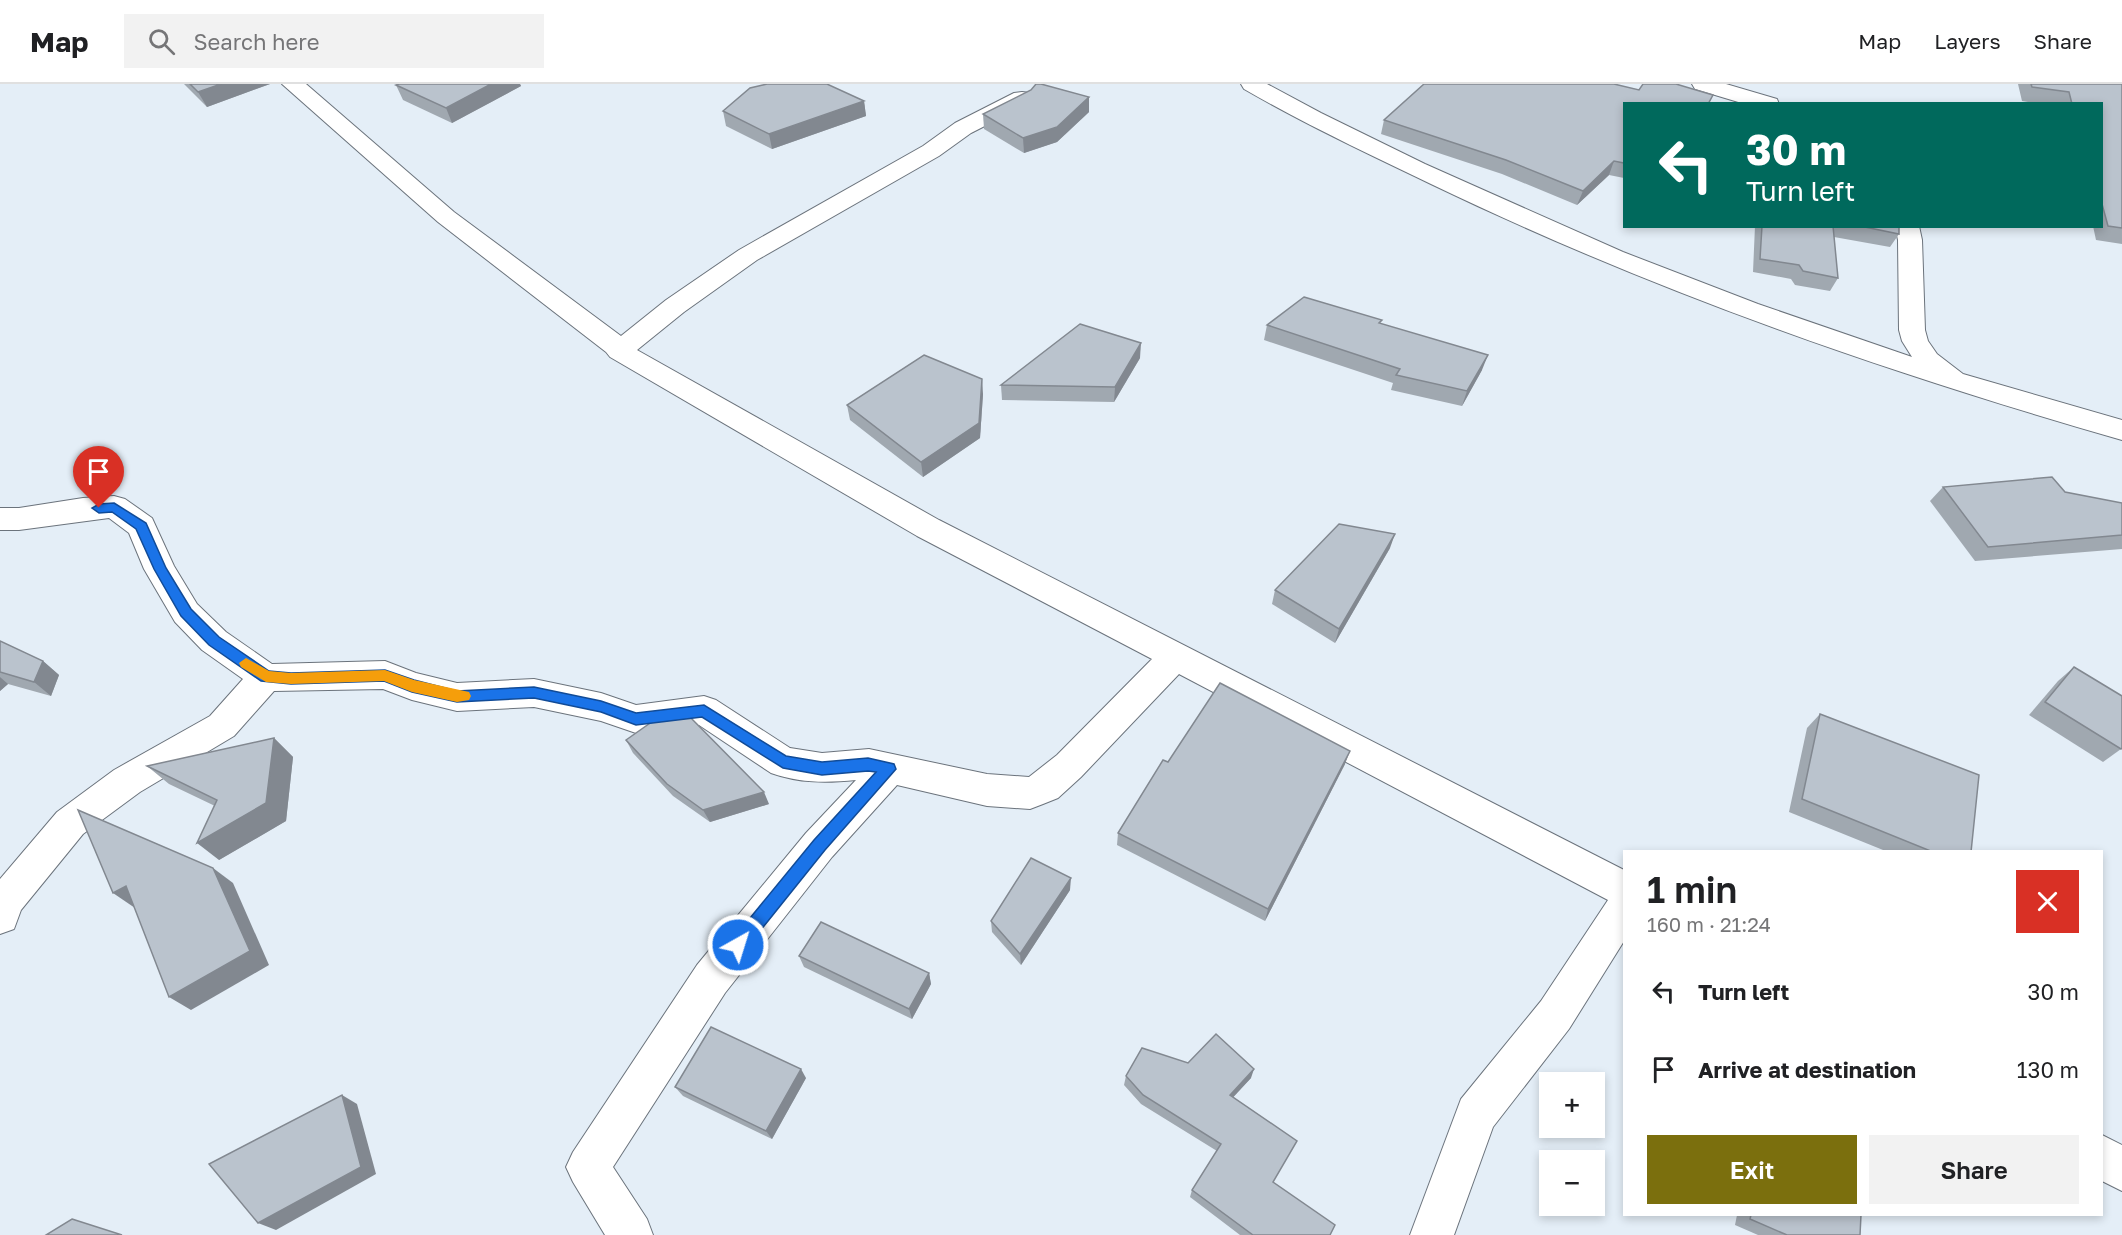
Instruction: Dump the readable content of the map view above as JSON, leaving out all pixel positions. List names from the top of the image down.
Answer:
{
  "page": {
    "header": "Map",
    "search": "Search here",
    "nav": ["Map", "Layers", "Share"],
    "turn": ["30 m", "Turn left"],
    "heading": ["1 min", "160 m · 21:24"],
    "list": [
      {
        "name": "Turn left",
        "value": "30 m"
      },
      {
        "name": "Arrive at destination",
        "value": "130 m"
      }
    ],
    "map_buttons": ["+", "−"],
    "buttons": ["Exit", "Share"]
  }
}
